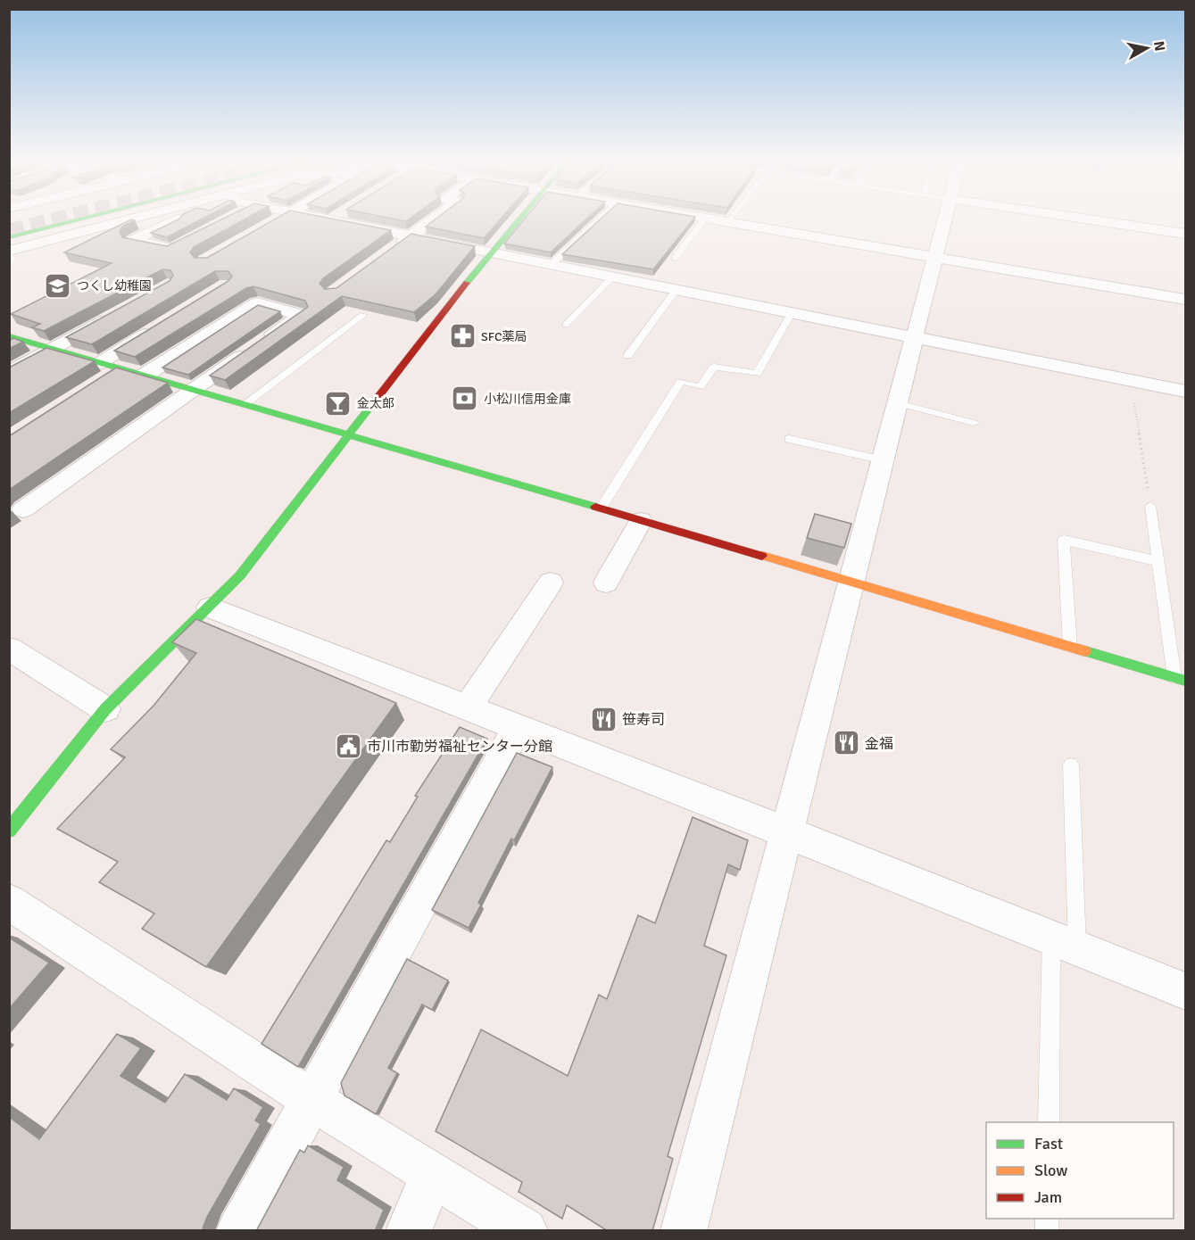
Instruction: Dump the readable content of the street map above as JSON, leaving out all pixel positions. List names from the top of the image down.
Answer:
{
  "places": {
    "school or university": ["つくし幼稚園"],
    "pharmacy": ["SFC薬局"],
    "bank": ["小松川信用金庫"],
    "bar": ["金太郎"],
    "restaurant": ["笹寿司", "金福"],
    "public building": ["市川市勤労福祉センター分館"]
  },
  "legend": ["Fast", "Slow", "Jam"],
  "north": "right"
}
